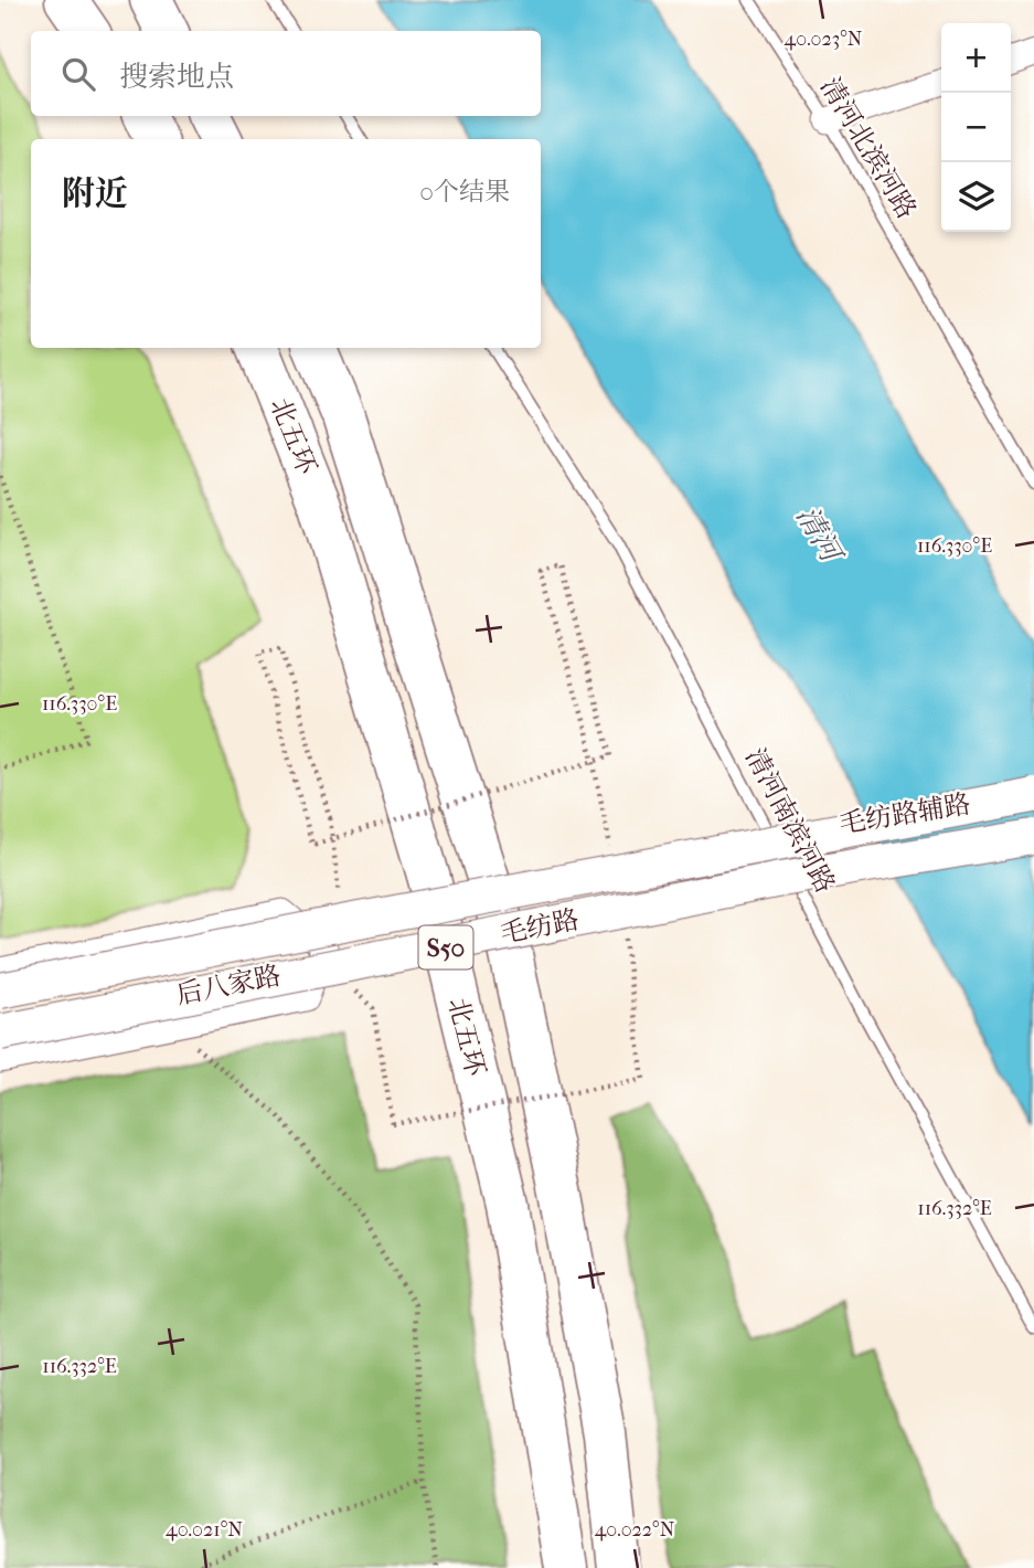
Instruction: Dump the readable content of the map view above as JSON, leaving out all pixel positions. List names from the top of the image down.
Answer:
{
  "streets": {
    "highway": ["北五环", "S50"],
    "main road": ["毛纺路"],
    "street": ["毛纺路辅路", "后八家路"],
    "lane": ["清河北滨河路", "清河南滨河路"]
  },
  "crossings": [
    ["毛纺路辅路", "清河南滨河路"]
  ],
  "water": ["清河"],
  "page": {
    "map_buttons": ["+", "−"],
    "search": "搜索地点",
    "heading": ["附近", "0个结果"]
  },
  "coordinates": [
    "40.023°N",
    "116.330°E",
    "116.332°E",
    "40.021°N",
    "40.022°N"
  ]
}
